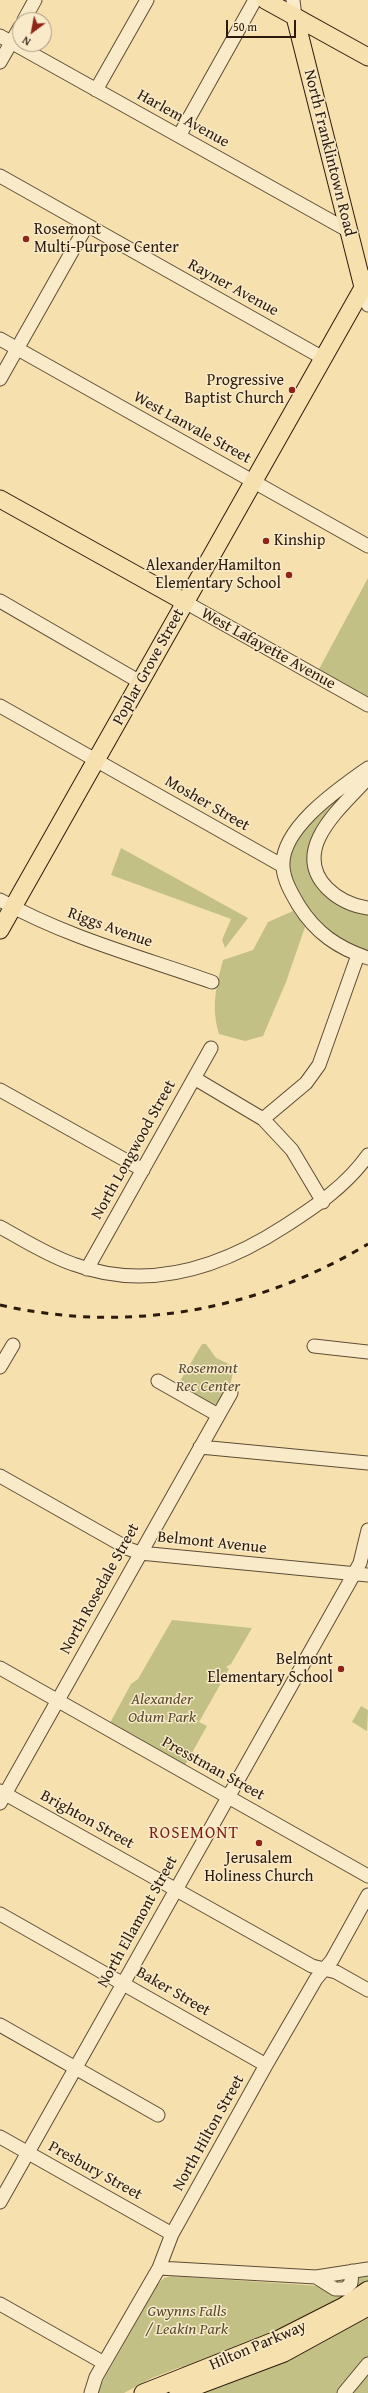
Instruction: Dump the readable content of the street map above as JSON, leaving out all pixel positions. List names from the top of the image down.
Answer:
{
  "streets": {
    "main road": [
      "North Franklintown Road",
      "West Lafayette Avenue",
      "Poplar Grove Street",
      "Hilton Parkway"
    ],
    "street": [
      "Harlem Avenue",
      "Rayner Avenue",
      "West Lanvale Street",
      "Mosher Street",
      "Riggs Avenue",
      "North Longwood Street",
      "Belmont Avenue",
      "North Rosedale Street",
      "Presstman Street",
      "Brighton Street",
      "North Ellamont Street",
      "Baker Street",
      "North Hilton Street",
      "Presbury Street"
    ]
  },
  "crossings": [
    ["Harlem Avenue", "North Franklintown Road"],
    ["North Franklintown Road", "Poplar Grove Street"],
    ["Rayner Avenue", "Poplar Grove Street"],
    ["West Lanvale Street", "Poplar Grove Street"],
    ["West Lafayette Avenue", "Poplar Grove Street"],
    ["Poplar Grove Street", "Mosher Street"],
    ["Poplar Grove Street", "Riggs Avenue"],
    ["Belmont Avenue", "North Rosedale Street"],
    ["Belmont Avenue", "North Ellamont Street"],
    ["North Rosedale Street", "Presstman Street"],
    ["North Rosedale Street", "Brighton Street"],
    ["Presstman Street", "North Ellamont Street"],
    ["Brighton Street", "North Ellamont Street"],
    ["Brighton Street", "North Hilton Street"],
    ["North Ellamont Street", "Baker Street"],
    ["North Ellamont Street", "Presbury Street"],
    ["Baker Street", "North Hilton Street"],
    ["North Hilton Street", "Presbury Street"]
  ],
  "districts": ["ROSEMONT"],
  "parks": ["Rosemont Rec Center", "Alexander Odum Park", "Gwynns Falls / Leakin Park"],
  "places": [
    "Rosemont Multi-Purpose Center",
    "Progressive Baptist Church",
    "Kinship",
    "Alexander Hamilton Elementary School",
    "Belmont Elementary School",
    "Jerusalem Holiness Church"
  ],
  "scale_bar": "50 m",
  "north": "bottom left"
}
